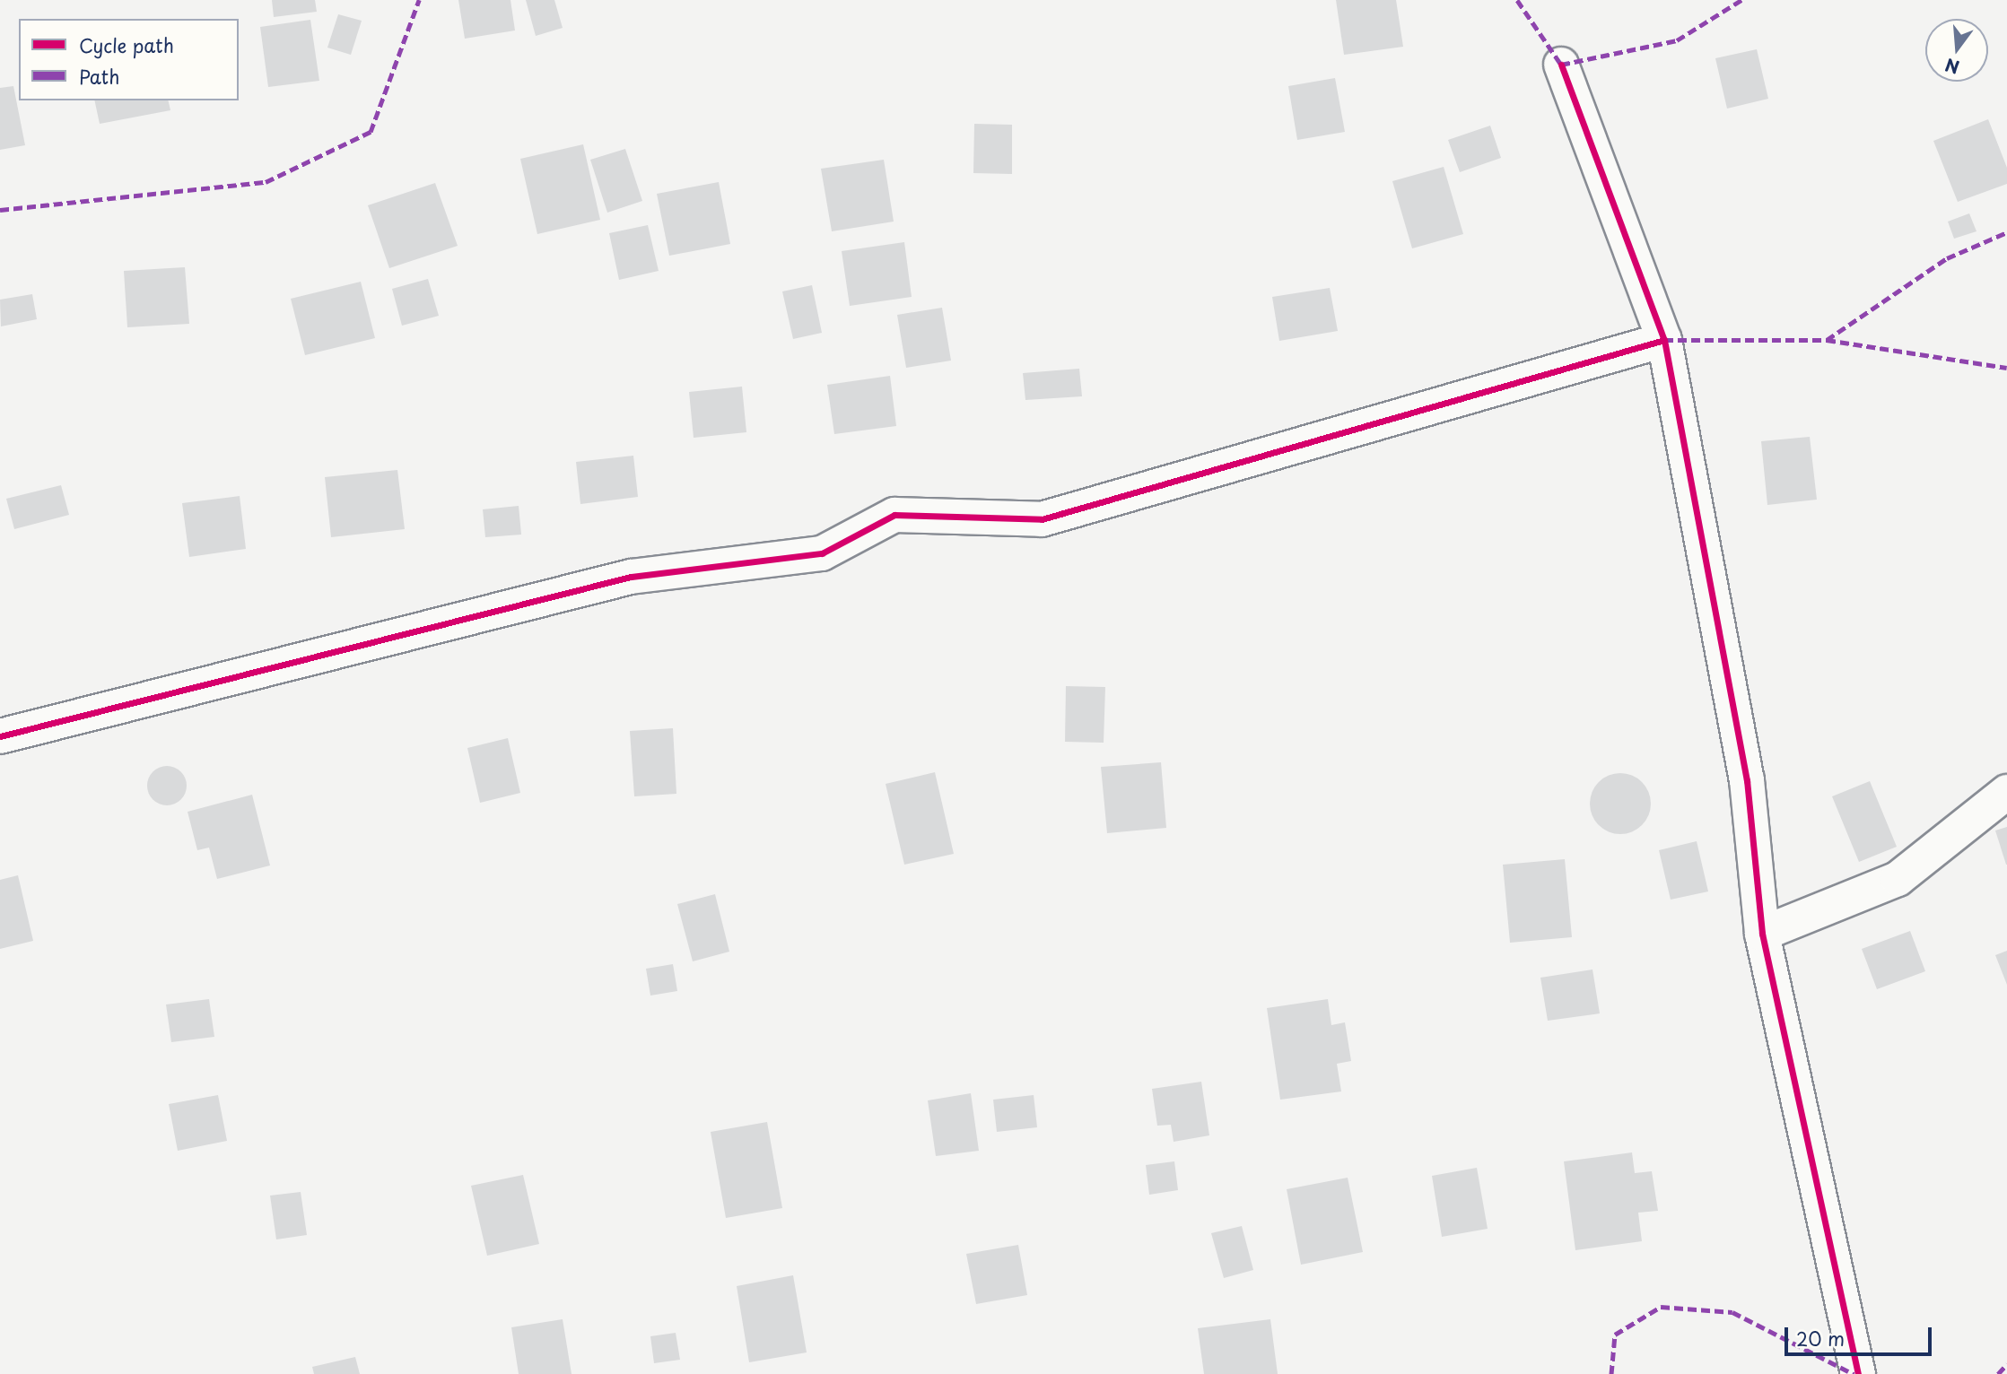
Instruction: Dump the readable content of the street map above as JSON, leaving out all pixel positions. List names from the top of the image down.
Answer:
{
  "legend": ["Cycle path", "Path"],
  "scale_bar": "20 m",
  "north": "bottom"
}
